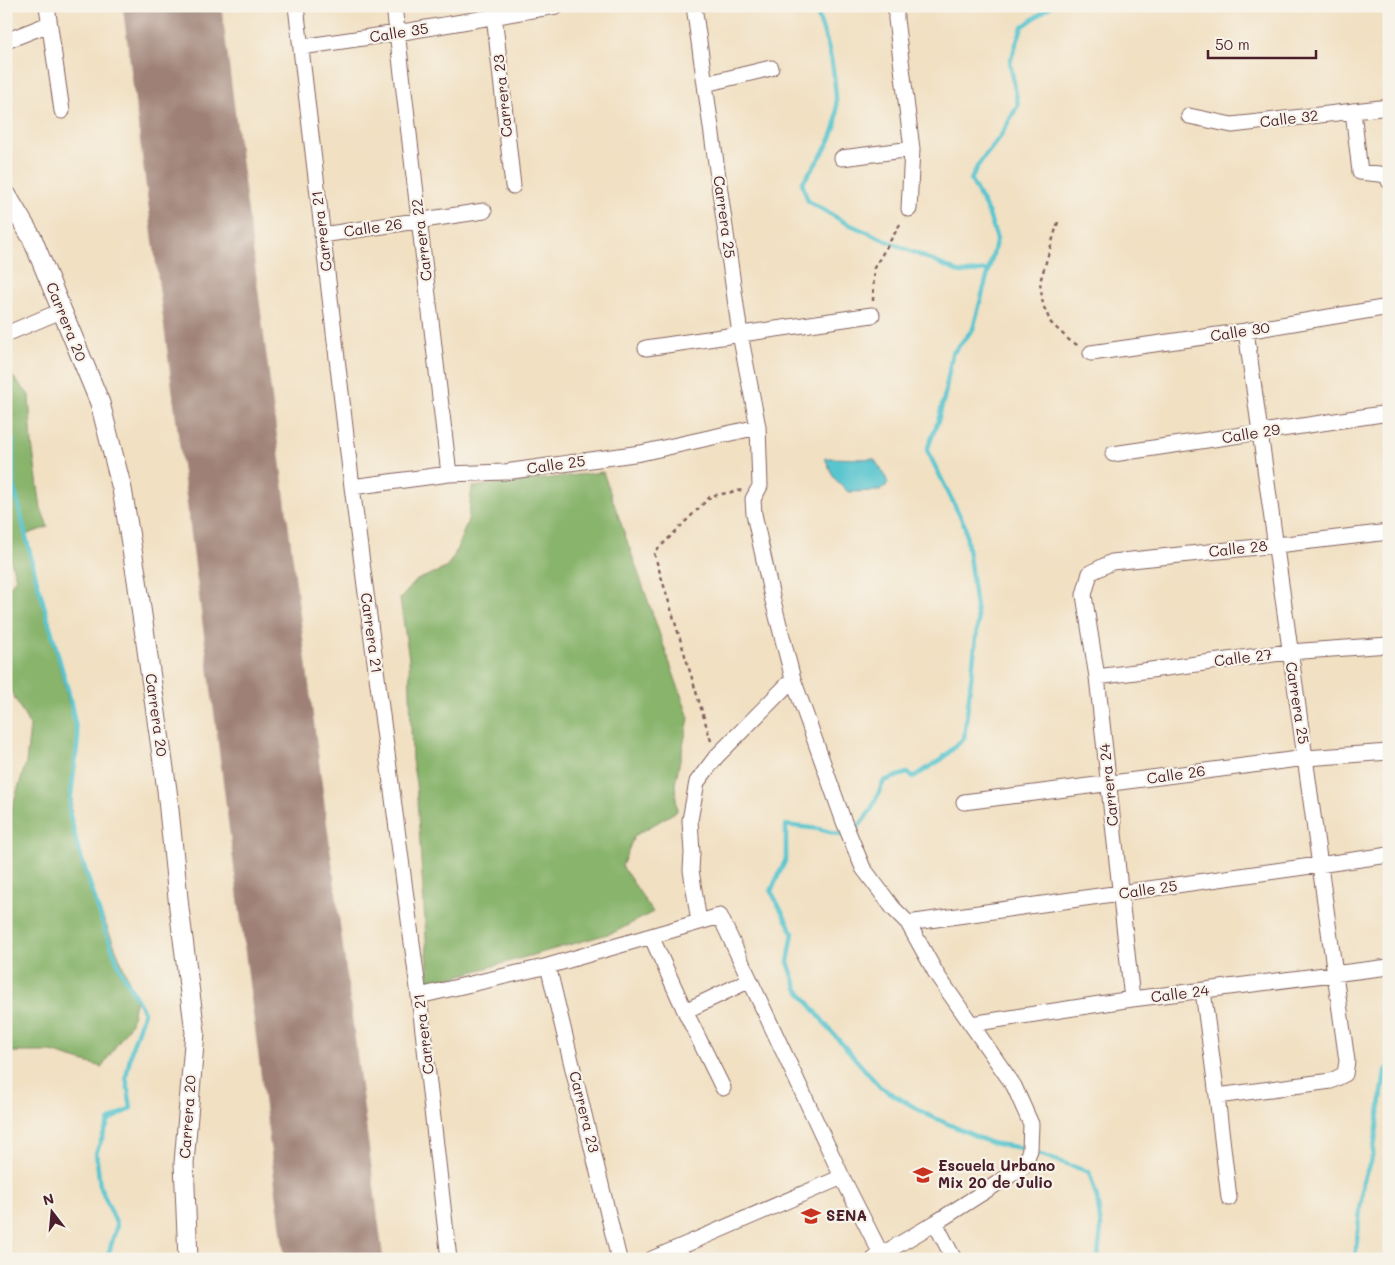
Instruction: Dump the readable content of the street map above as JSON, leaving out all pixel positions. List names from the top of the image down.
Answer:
{
  "streets": {
    "main road": ["Carrera 20"],
    "street": [
      "Calle 35",
      "Carrera 23",
      "Calle 32",
      "Carrera 25",
      "Calle 26",
      "Carrera 21",
      "Carrera 22",
      "Calle 30",
      "Calle 29",
      "Calle 25",
      "Calle 28",
      "Calle 27",
      "Carrera 24",
      "Calle 24"
    ]
  },
  "crossings": [
    ["Calle 35", "Carrera 23"],
    ["Calle 35", "Carrera 21"],
    ["Calle 35", "Carrera 22"],
    ["Carrera 25", "Calle 26"],
    ["Carrera 25", "Calle 30"],
    ["Carrera 25", "Calle 29"],
    ["Carrera 25", "Calle 25"],
    ["Carrera 25", "Calle 28"],
    ["Carrera 25", "Calle 27"],
    ["Carrera 25", "Calle 24"],
    ["Calle 26", "Carrera 21"],
    ["Calle 26", "Carrera 22"],
    ["Calle 26", "Carrera 24"],
    ["Carrera 21", "Calle 25"],
    ["Carrera 22", "Calle 25"],
    ["Calle 25", "Carrera 24"],
    ["Calle 28", "Carrera 24"],
    ["Calle 27", "Carrera 24"],
    ["Carrera 24", "Calle 24"]
  ],
  "places": {
    "school or university": ["Escuela Urbano Mix 20 de Julio", "SENA"]
  },
  "scale_bar": "50 m",
  "north": "top"
}
